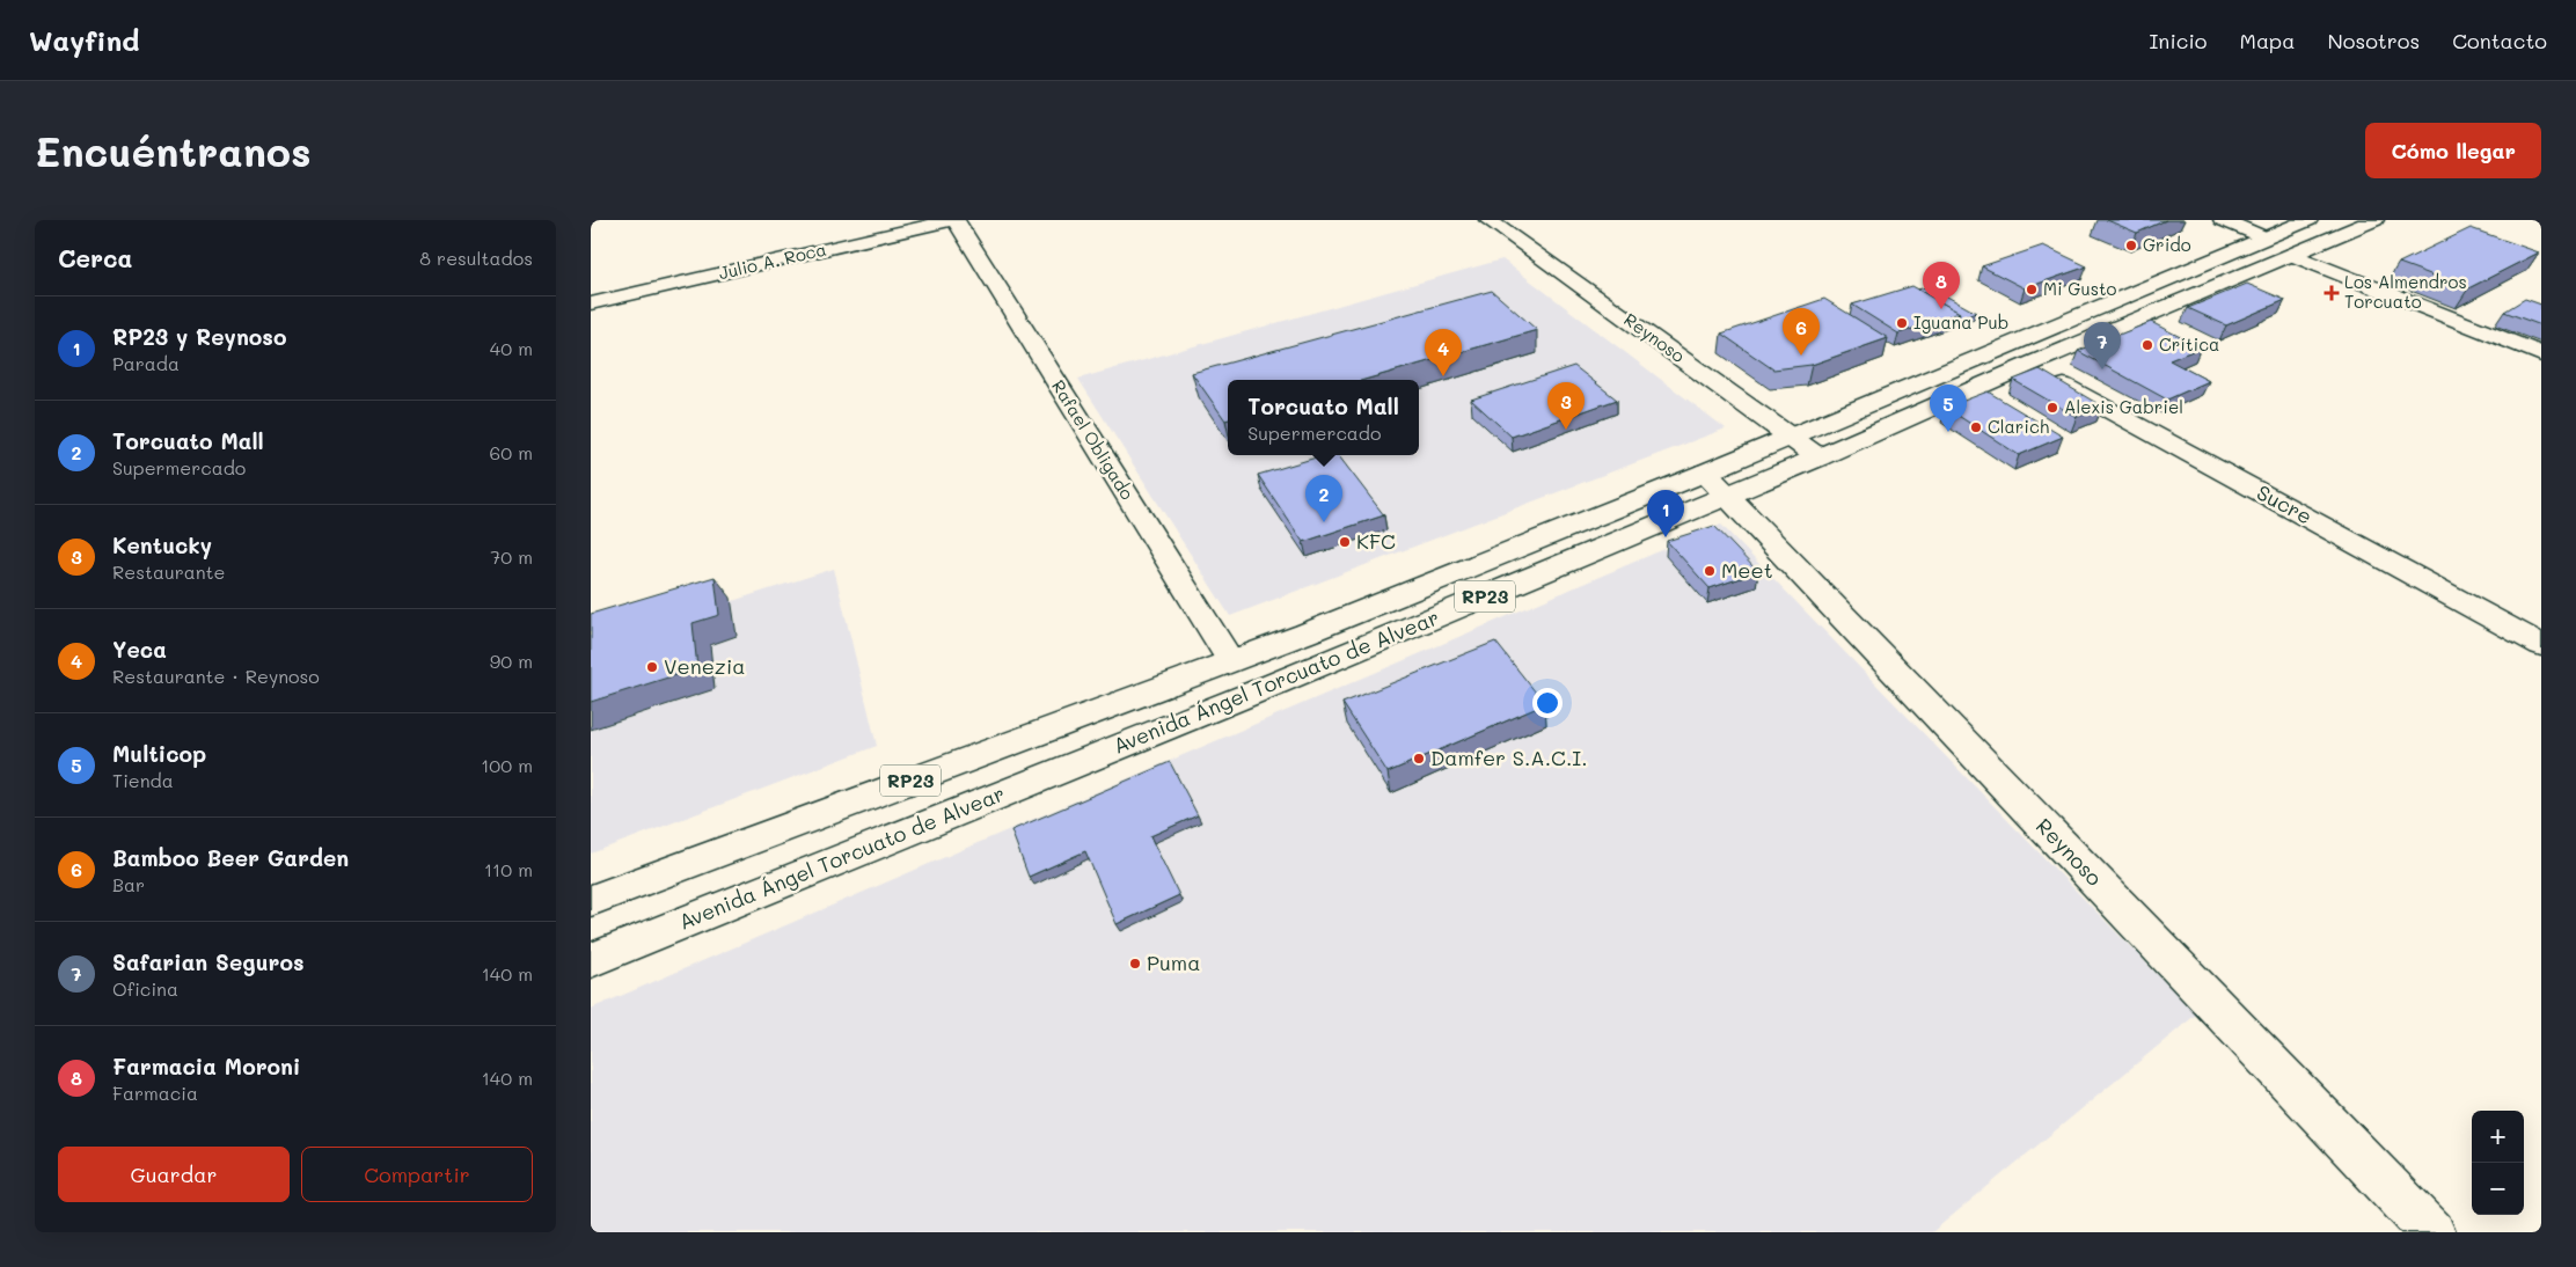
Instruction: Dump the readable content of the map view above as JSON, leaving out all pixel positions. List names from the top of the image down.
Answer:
{
  "streets": {
    "main road": [
      "Julio A. Roca",
      "Reynoso",
      "Rafael Obligado",
      "Sucre",
      "RP23",
      "Avenida Ángel Torcuato de Alvear"
    ]
  },
  "crossings": [
    ["Julio A. Roca", "Rafael Obligado"],
    ["Reynoso", "Avenida Ángel Torcuato de Alvear"],
    ["Rafael Obligado", "Avenida Ángel Torcuato de Alvear"],
    ["Sucre", "Avenida Ángel Torcuato de Alvear"]
  ],
  "places": {
    "other": [
      "Grido",
      "Mi Gusto",
      "Iguana Pub",
      "Crítica",
      "Alexis Gabriel",
      "Clarich",
      "KFC",
      "Meet",
      "Venezia",
      "Damfer S.A.C.I.",
      "Puma"
    ],
    "health": ["Los Almendros Torcuato"]
  },
  "page": {
    "header": "Wayfind",
    "nav": [
      "Inicio",
      "Mapa",
      "Nosotros",
      "Contacto"
    ],
    "buttons": [
      "Cómo llegar",
      ["Guardar", "Compartir"]
    ],
    "title": "Encuéntranos",
    "heading": ["Cerca", "8 resultados"],
    "pins": [
      "8",
      "6",
      "7",
      "4",
      "3",
      "5",
      "2",
      "1"
    ],
    "list": [
      {
        "mark": "1",
        "name": "RP23 y Reynoso",
        "note": "Parada",
        "value": "40 m"
      },
      {
        "mark": "2",
        "name": "Torcuato Mall",
        "note": "Supermercado",
        "value": "60 m"
      },
      {
        "mark": "3",
        "name": "Kentucky",
        "note": "Restaurante",
        "value": "70 m"
      },
      {
        "mark": "4",
        "name": "Yeca",
        "note": "Restaurante · Reynoso",
        "value": "90 m"
      },
      {
        "mark": "5",
        "name": "Multicop",
        "note": "Tienda",
        "value": "100 m"
      },
      {
        "mark": "6",
        "name": "Bamboo Beer Garden",
        "note": "Bar",
        "value": "110 m"
      },
      {
        "mark": "7",
        "name": "Safarian Seguros",
        "note": "Oficina",
        "value": "140 m"
      },
      {
        "mark": "8",
        "name": "Farmacia Moroni",
        "note": "Farmacia",
        "value": "140 m"
      }
    ],
    "popup": ["Torcuato Mall", "Supermercado"],
    "map_buttons": ["+", "−"]
  }
}
